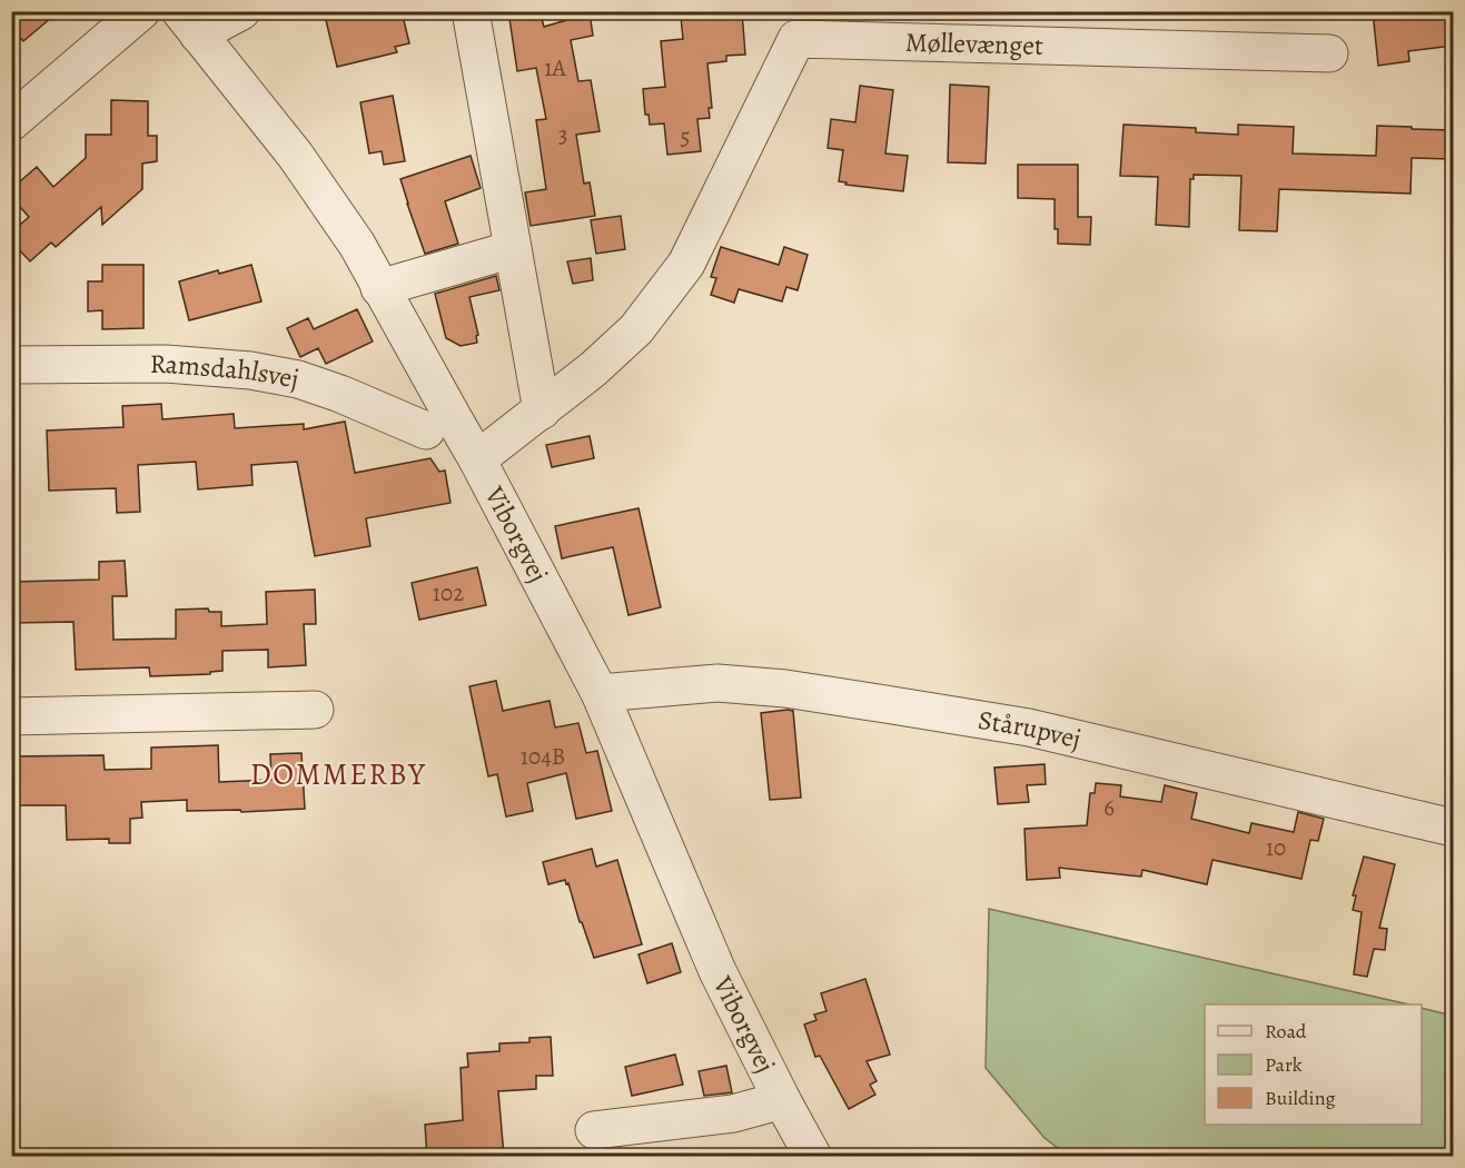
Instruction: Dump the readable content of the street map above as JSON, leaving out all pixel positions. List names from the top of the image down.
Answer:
{
  "streets": {
    "street": [
      "Møllevænget",
      "Ramsdahlsvej",
      "Viborgvej",
      "Stårupvej"
    ]
  },
  "crossings": [
    ["Møllevænget", "Viborgvej"],
    ["Viborgvej", "Stårupvej"]
  ],
  "districts": ["DOMMERBY"],
  "house_numbers": [
    "1A",
    "3",
    "5",
    "102",
    "104B",
    "6",
    "10"
  ],
  "legend": ["Road", "Park", "Building"]
}
